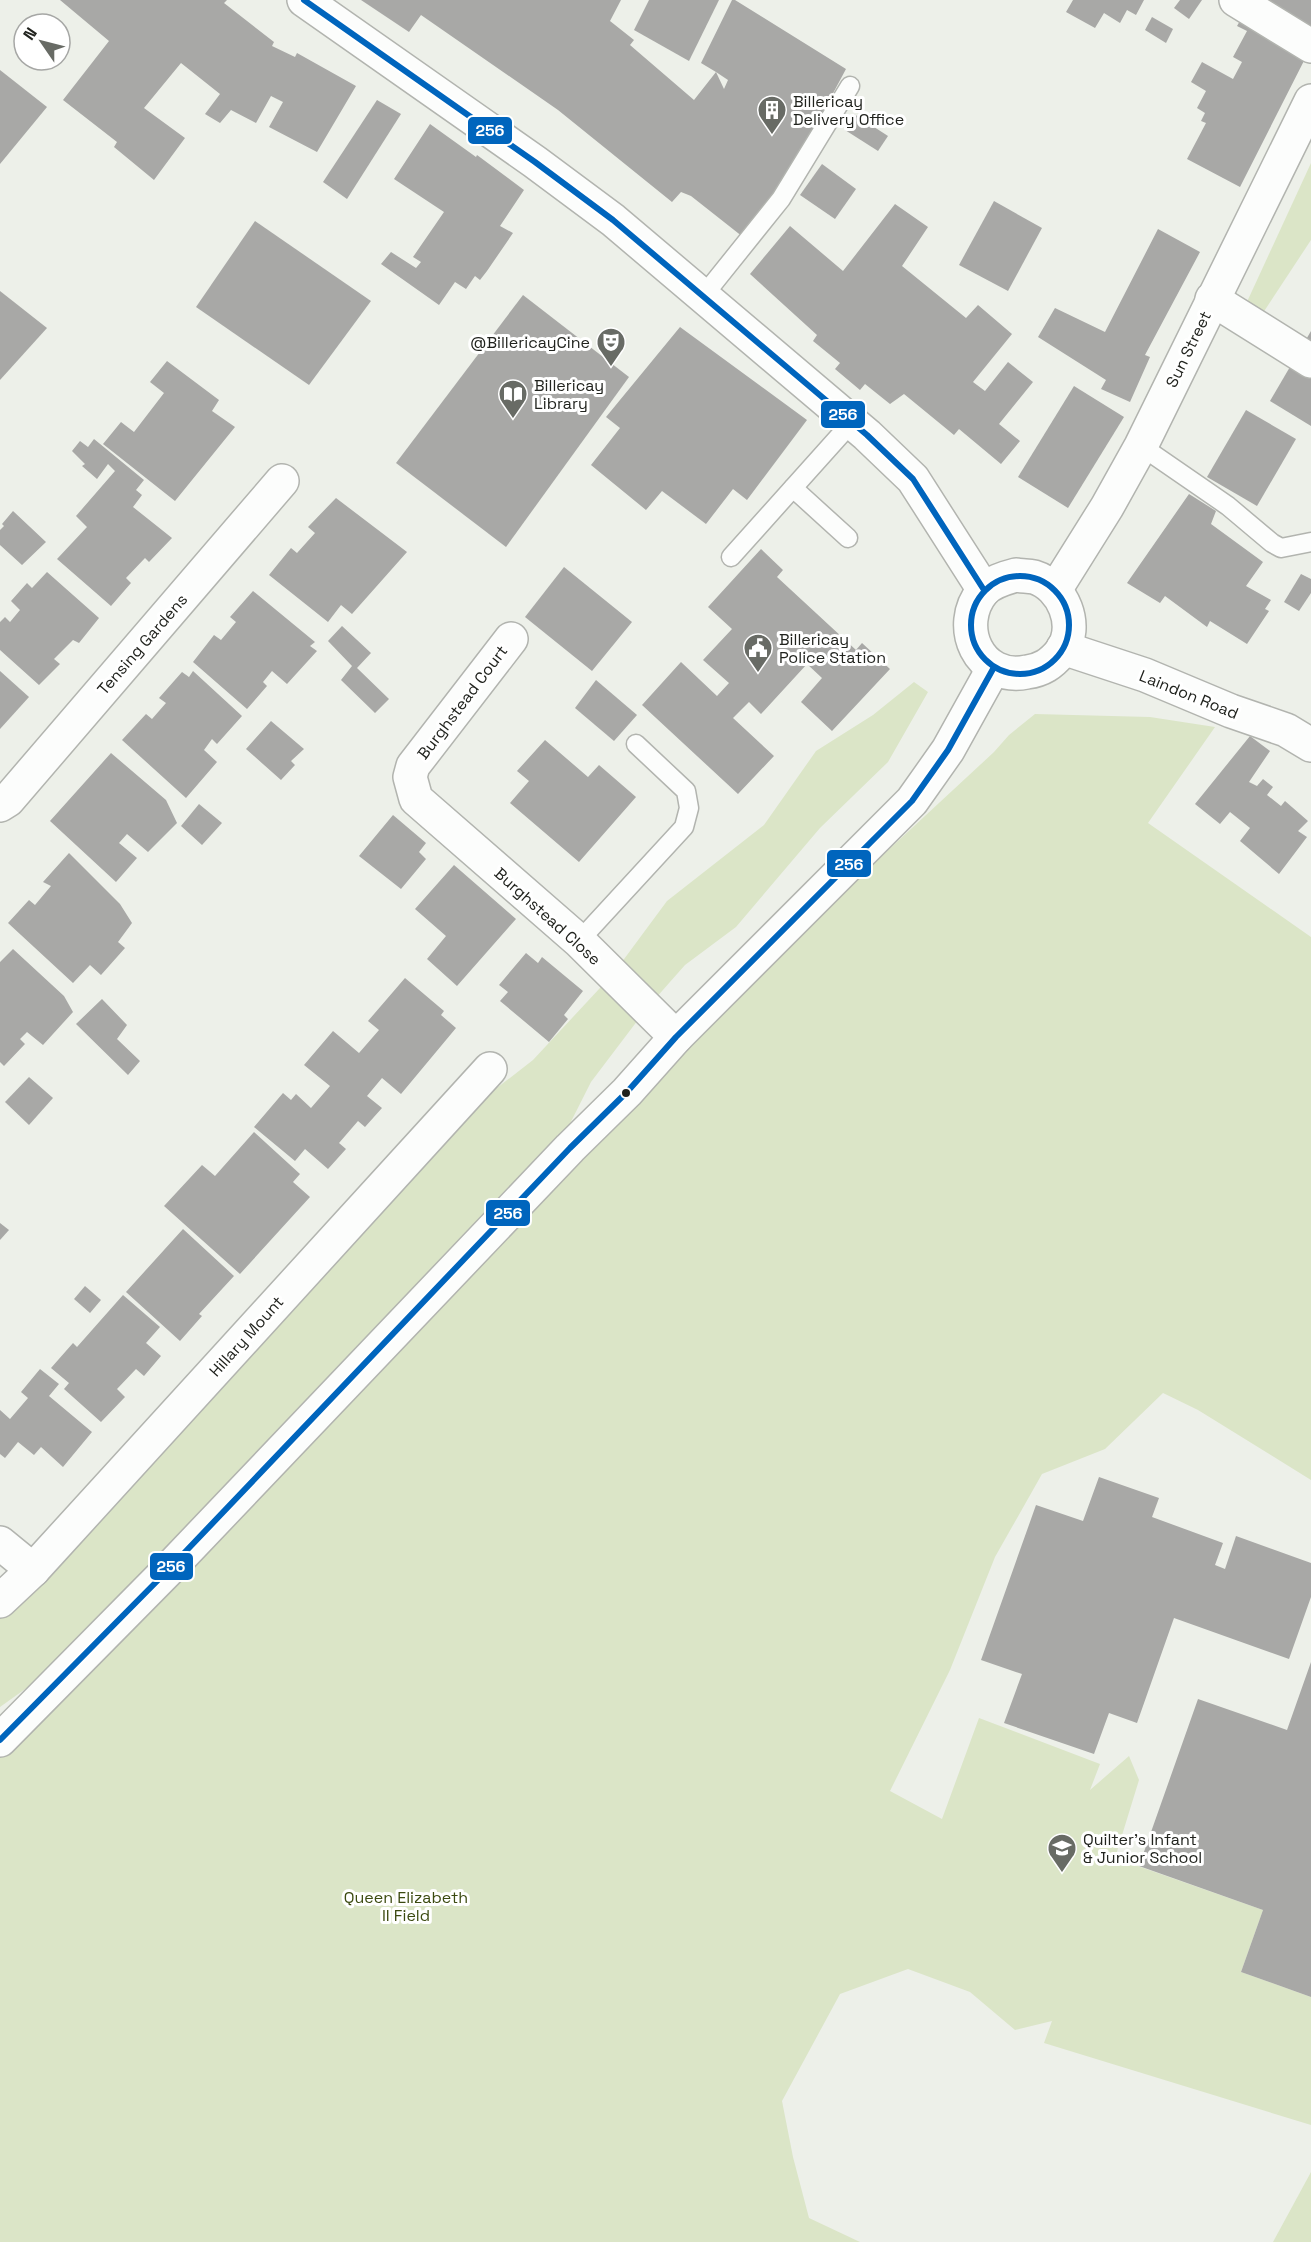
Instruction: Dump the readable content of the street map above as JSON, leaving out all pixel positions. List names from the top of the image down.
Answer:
{
  "streets": {
    "main road": [
      "Sun Street",
      "Tensing Gardens",
      "Laindon Road",
      "Burghstead Court",
      "Burghstead Close",
      "Hillary Mount"
    ]
  },
  "crossings": [
    ["Sun Street", "Laindon Road"],
    ["Burghstead Court", "Burghstead Close"]
  ],
  "parks": ["Queen Elizabeth II Field"],
  "places": {
    "building": ["Billericay Delivery Office"],
    "theatre": ["@BillericayCine"],
    "library": ["Billericay Library"],
    "public building": ["Billericay Police Station"],
    "school or university": ["Quilter's Infant & Junior School"]
  },
  "lines": ["transit line 256"],
  "north": "top left"
}
